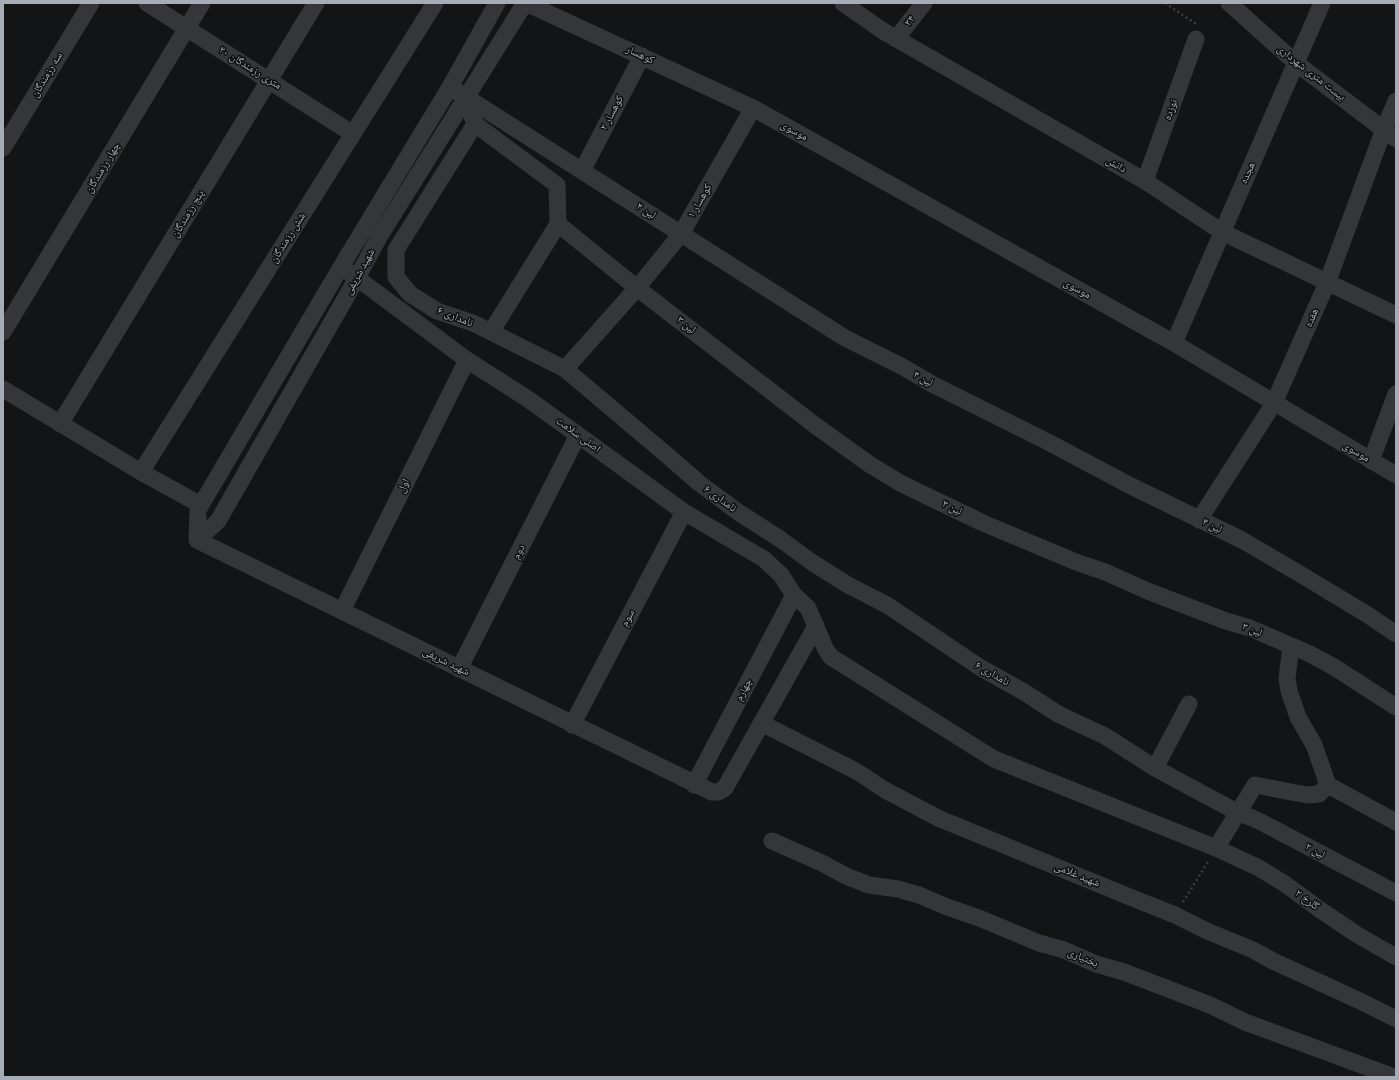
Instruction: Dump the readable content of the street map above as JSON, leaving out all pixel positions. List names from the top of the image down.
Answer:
{
  "streets": {
    "street": [
      "۳۴",
      "کوهسار",
      "۲۰ متری رزمندگان",
      "بیست متری شهرداری",
      "سه رزمندگان",
      "نوزده",
      "کوهسار ۲",
      "موسوی",
      "دانش",
      "چهار رزمندگان",
      "هجده",
      "کوهسار ۱",
      "لین ۴",
      "پنج رزمندگان",
      "شش رزمندگان",
      "شهید شریفی",
      "نامداری ۶",
      "هفده",
      "لین ۳",
      "اصلی سلامت",
      "اول",
      "دوم",
      "سوم",
      "چهارم",
      "لین ۲",
      "شهید غلامی",
      "گلرخ ۲",
      "بختیاری"
    ]
  },
  "crossings": [
    ["۳۴", "دانش"],
    ["کوهسار", "کوهسار ۲"],
    ["کوهسار", "موسوی"],
    ["کوهسار", "کوهسار ۱"],
    ["کوهسار", "شهید شریفی"],
    ["۲۰ متری رزمندگان", "چهار رزمندگان"],
    ["۲۰ متری رزمندگان", "پنج رزمندگان"],
    ["۲۰ متری رزمندگان", "شش رزمندگان"],
    ["بیست متری شهرداری", "هجده"],
    ["بیست متری شهرداری", "هفده"],
    ["نوزده", "دانش"],
    ["کوهسار ۲", "لین ۴"],
    ["موسوی", "هجده"],
    ["موسوی", "کوهسار ۱"],
    ["موسوی", "هفده"],
    ["دانش", "هجده"],
    ["دانش", "هفده"],
    ["کوهسار ۱", "لین ۴"],
    ["کوهسار ۱", "نامداری ۶"],
    ["کوهسار ۱", "لین ۳"],
    ["لین ۴", "شهید شریفی"],
    ["لین ۴", "هفده"],
    ["شهید شریفی", "اصلی سلامت"],
    ["شهید شریفی", "اول"],
    ["شهید شریفی", "دوم"],
    ["شهید شریفی", "سوم"],
    ["شهید شریفی", "چهارم"],
    ["شهید شریفی", "شهید غلامی"],
    ["شهید شریفی", "گلرخ ۲"],
    ["نامداری ۶", "لین ۲"],
    ["اصلی سلامت", "اول"],
    ["اصلی سلامت", "دوم"],
    ["اصلی سلامت", "سوم"],
    ["اصلی سلامت", "چهارم"],
    ["اصلی سلامت", "گلرخ ۲"]
  ]
}
